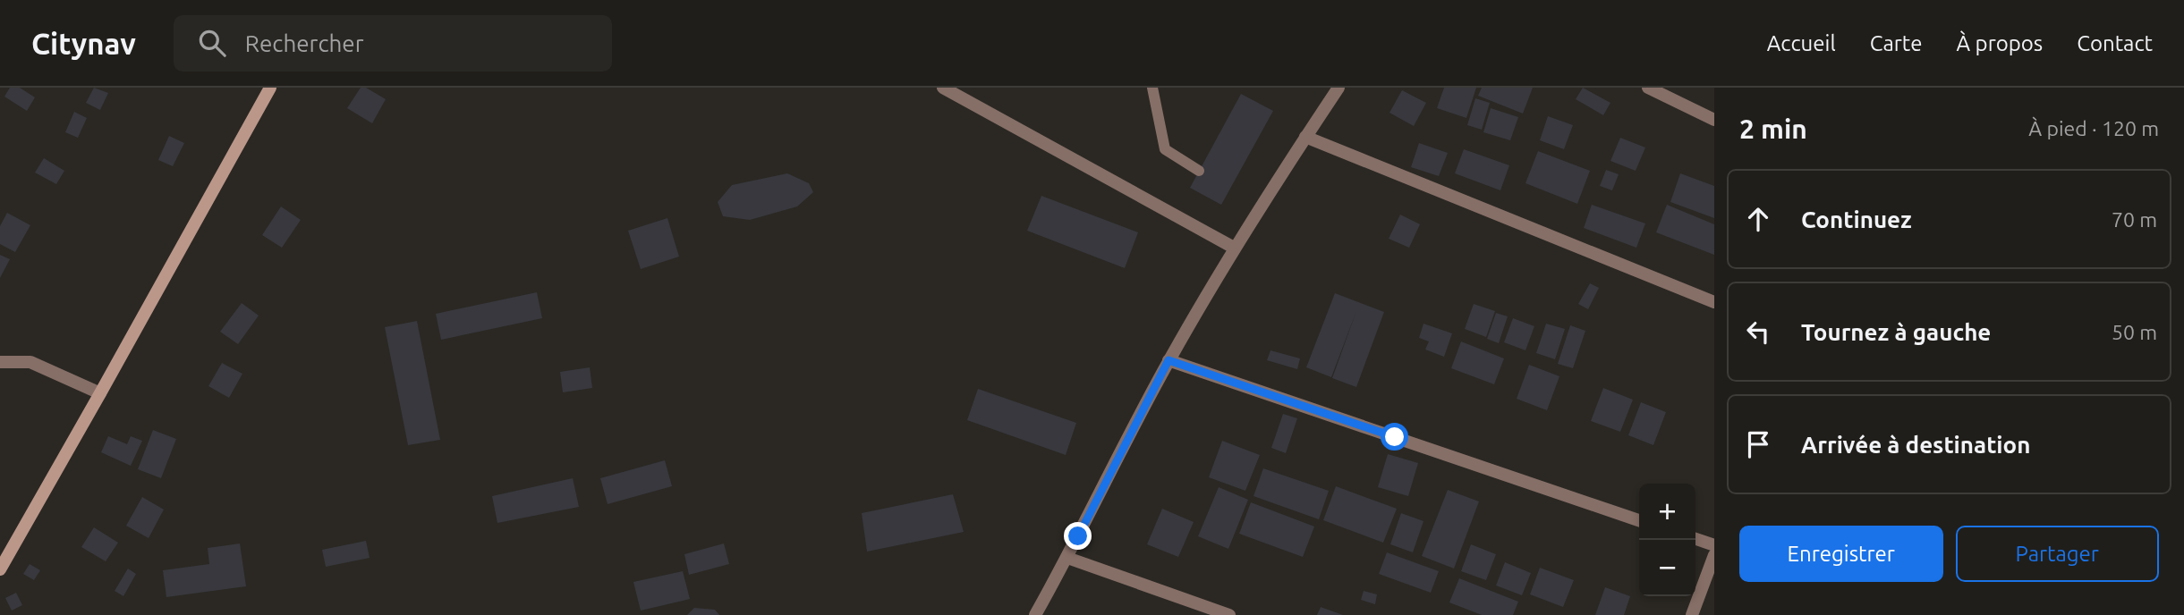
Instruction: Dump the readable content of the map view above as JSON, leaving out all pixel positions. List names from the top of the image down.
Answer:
{
  "page": {
    "header": "Citynav",
    "search": "Rechercher",
    "nav": [
      "Accueil",
      "Carte",
      "À propos",
      "Contact"
    ],
    "heading": ["2 min", "À pied · 120 m"],
    "list": [
      ["Continuez", "70 m"],
      ["Tournez à gauche", "50 m"],
      "Arrivée à destination"
    ],
    "map_buttons": ["+", "−"],
    "buttons": ["Enregistrer", "Partager"]
  }
}
